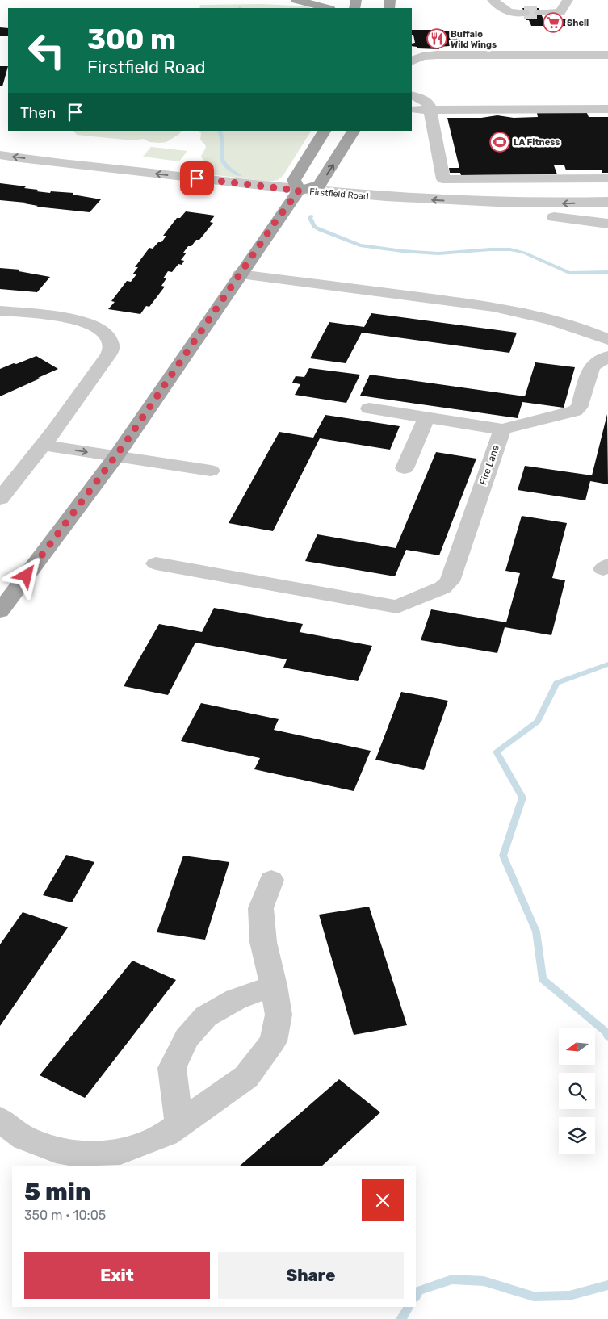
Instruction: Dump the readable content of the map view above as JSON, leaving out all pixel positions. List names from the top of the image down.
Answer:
{
  "streets": {
    "street": ["Firstfield Road", "Fire Lane"]
  },
  "places": {
    "supermarket": ["Shell"],
    "restaurant": ["Buffalo Wild Wings"],
    "sports": ["LA Fitness"]
  },
  "north": "left",
  "page": {
    "turn": ["300 m", "Firstfield Road"],
    "then": "Then",
    "heading": ["5 min", "350 m · 10:05"],
    "buttons": ["Exit", "Share"]
  }
}
